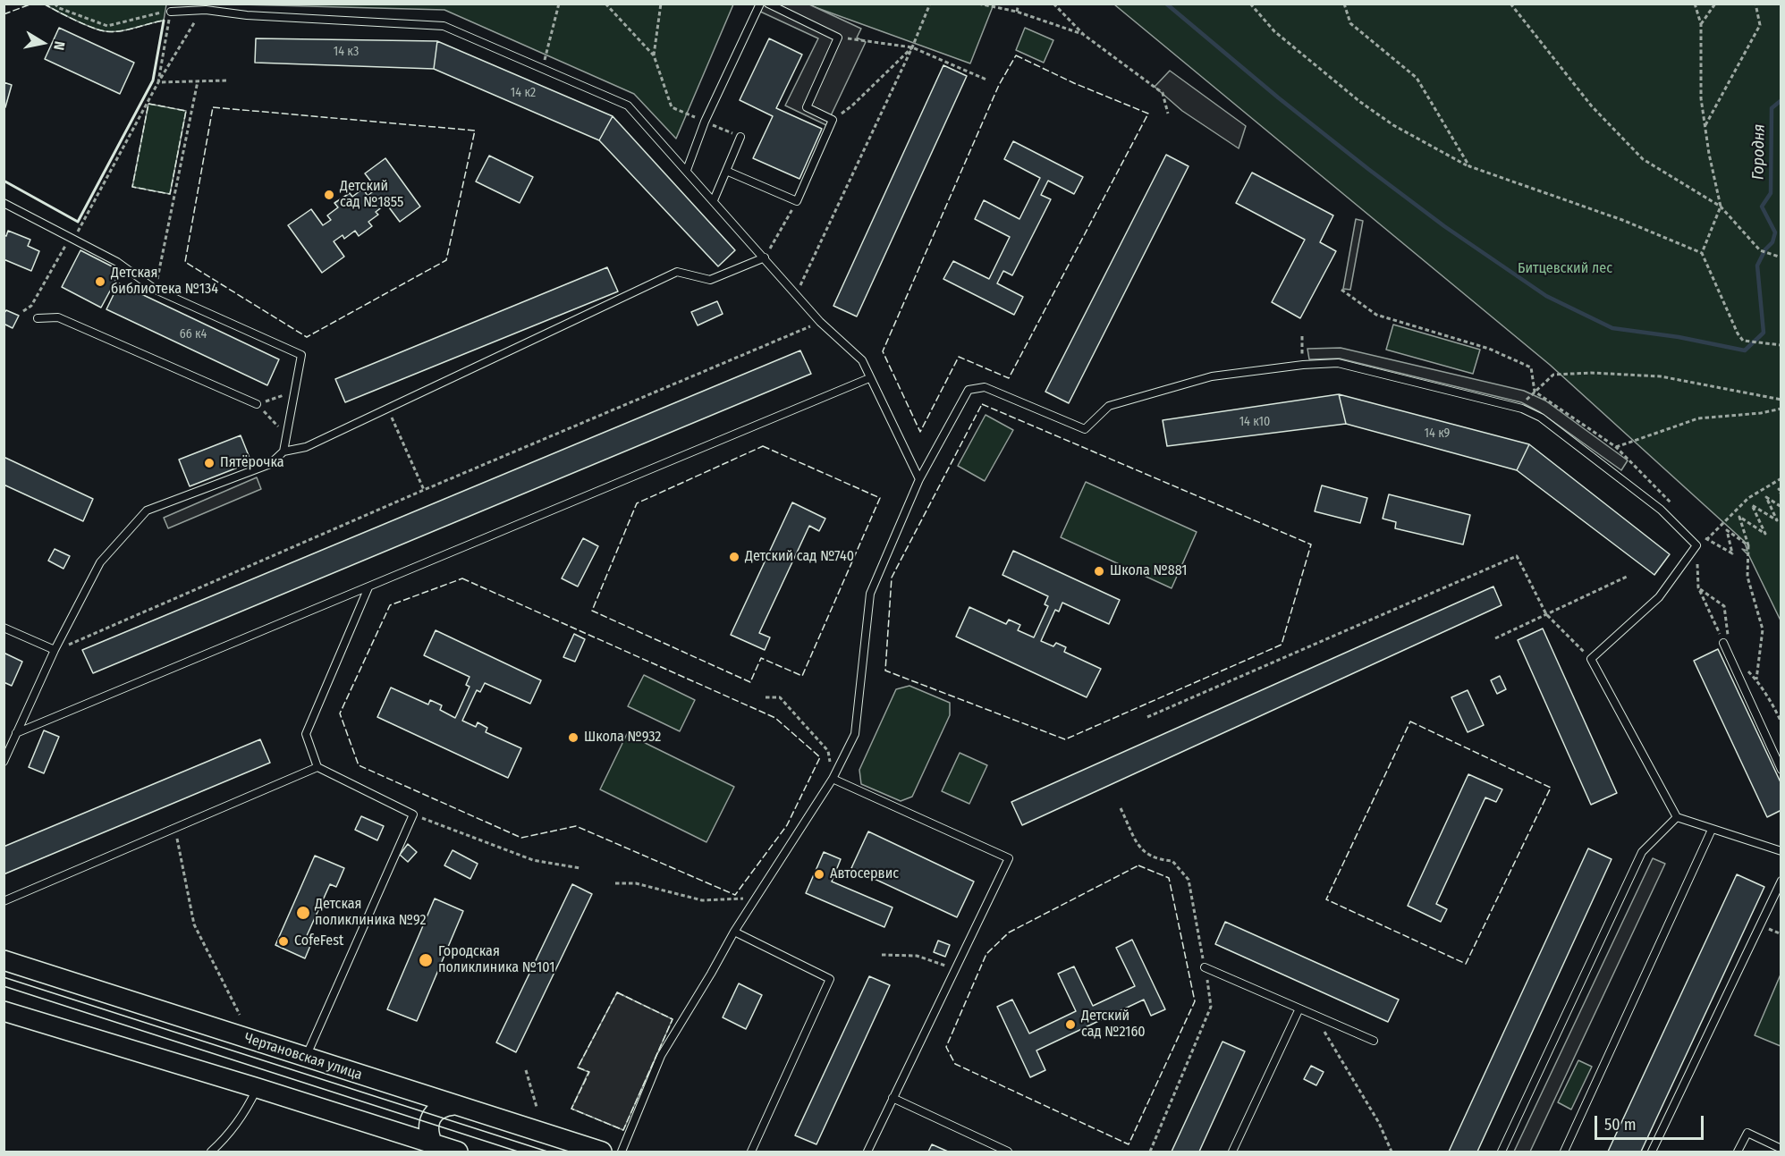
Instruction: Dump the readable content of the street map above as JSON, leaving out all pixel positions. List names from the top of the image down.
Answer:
{
  "streets": {
    "main road": ["Чертановская улица"]
  },
  "water": ["Городня"],
  "parks": ["Битцевский лес"],
  "places": [
    "Детский сад №1855",
    "Детская библиотека №134",
    "Пятёрочка",
    "Детский сад №740",
    "Школа №881",
    "Школа №932",
    "Автосервис",
    "Детская поликлиника №92",
    "CofeFest",
    "Городская поликлиника №101",
    "Детский сад №2160"
  ],
  "house_numbers": [
    "14 к3",
    "14 к2",
    "66 к4",
    "14 к10",
    "14 к9"
  ],
  "scale_bar": "50 m",
  "north": "right"
}
